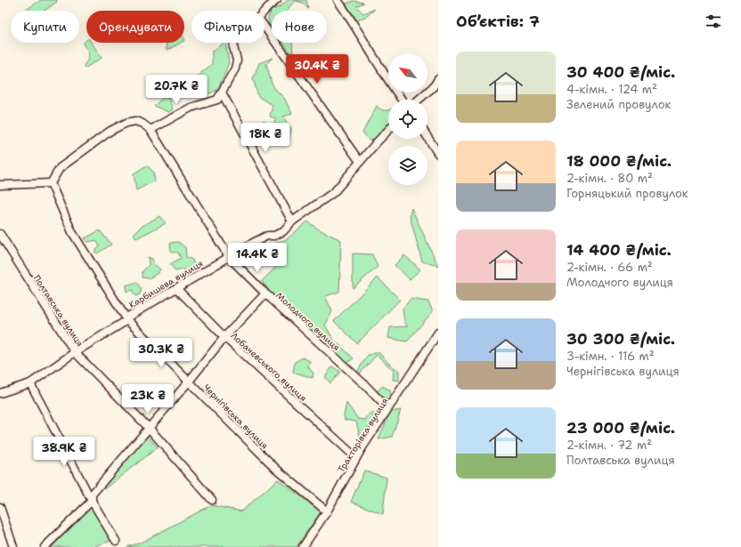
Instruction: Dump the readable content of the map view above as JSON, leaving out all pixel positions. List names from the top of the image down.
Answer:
{
  "streets": {
    "street": [
      "Карбишева вулиця",
      "Полтавська вулиця",
      "Молодчого вулиця",
      "Лобачевського вулиця",
      "Чернігівська вулиця",
      "Тракторівка вулиця"
    ]
  },
  "crossings": [
    ["Карбишева вулиця", "Полтавська вулиця"],
    ["Карбишева вулиця", "Молодчого вулиця"],
    ["Карбишева вулиця", "Лобачевського вулиця"],
    ["Карбишева вулиця", "Чернігівська вулиця"],
    ["Молодчого вулиця", "Тракторівка вулиця"],
    ["Чернігівська вулиця", "Тракторівка вулиця"]
  ],
  "north": "top left",
  "page": {
    "heading": "Об’єктів: 7",
    "chip": [
      "Купити",
      "Орендувати",
      "Фільтри",
      "Нове"
    ],
    "list": [
      {
        "name": "30 400 ₴/міс.",
        "note": "4-кімн. · 124 m² · Зелений провулок"
      },
      {
        "name": "18 000 ₴/міс.",
        "note": "2-кімн. · 80 m² · Горняцький провулок"
      },
      {
        "name": "14 400 ₴/міс.",
        "note": "2-кімн. · 66 m² · Молодчого вулиця"
      },
      {
        "name": "30 300 ₴/міс.",
        "note": "3-кімн. · 116 m² · Чернігівська вулиця"
      },
      {
        "name": "23 000 ₴/міс.",
        "note": "2-кімн. · 72 m² · Полтавська вулиця"
      }
    ],
    "price": [
      "30.4K ₴",
      "20.7K ₴",
      "18K ₴",
      "14.4K ₴",
      "30.3K ₴",
      "23K ₴",
      "38.9K ₴"
    ]
  }
}
